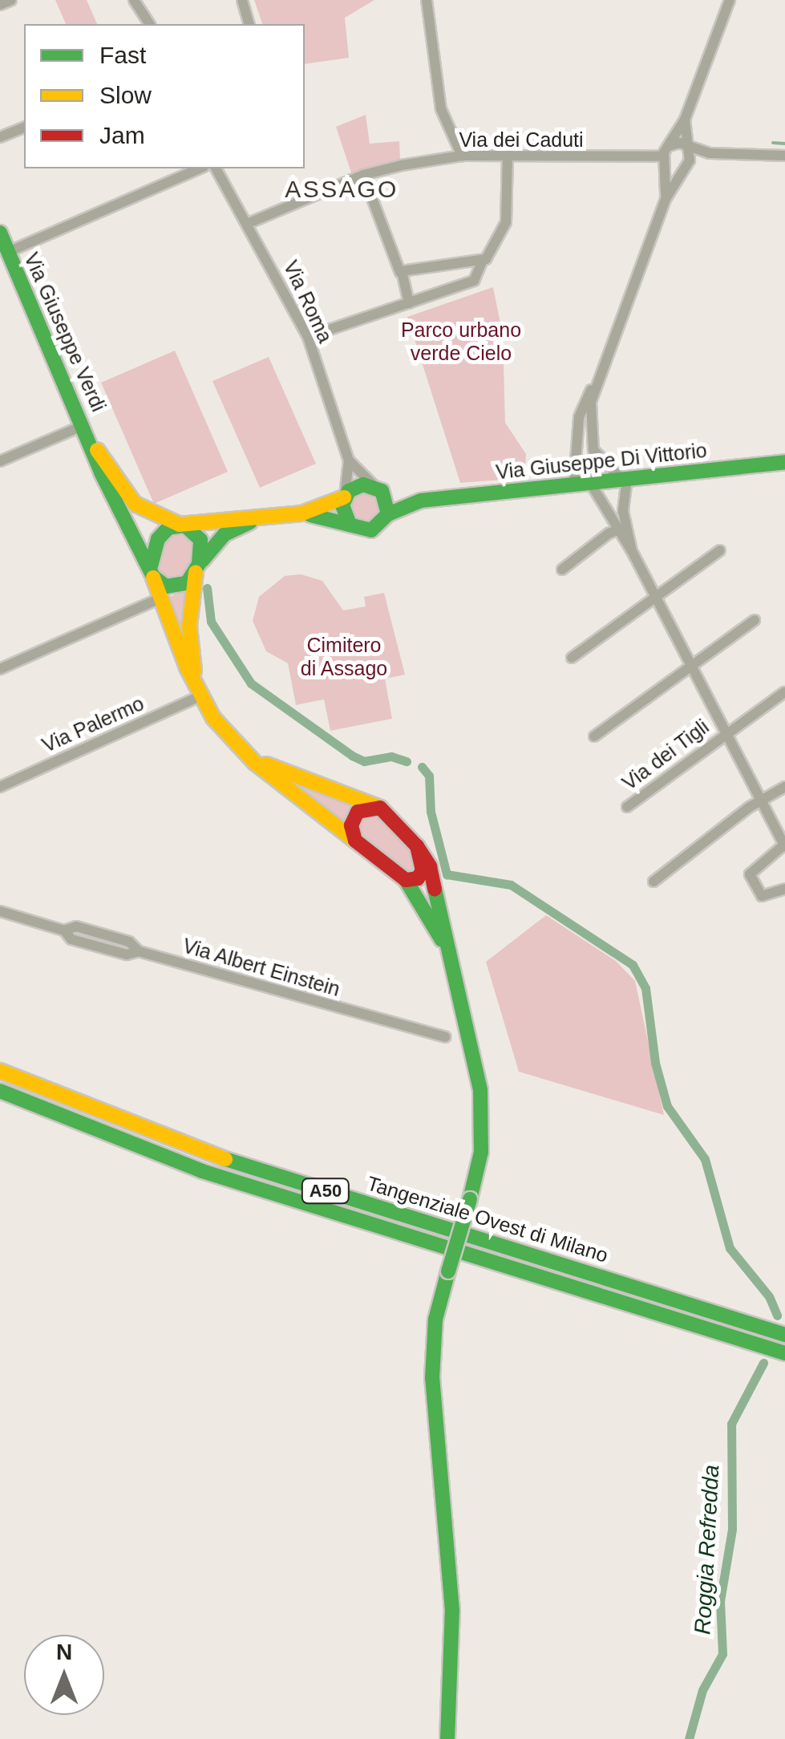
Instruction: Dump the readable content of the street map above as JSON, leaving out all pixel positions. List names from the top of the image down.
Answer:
{
  "streets": {
    "main road": [
      "Via Giuseppe Verdi",
      "Via Giuseppe Di Vittorio",
      "A50",
      "Tangenziale Ovest di Milano"
    ],
    "street": [
      "Via dei Caduti",
      "Via Roma",
      "Via Palermo",
      "Via dei Tigli",
      "Via Albert Einstein"
    ]
  },
  "crossings": [
    ["Via dei Caduti", "Via Roma"],
    ["Via Roma", "Via Giuseppe Di Vittorio"]
  ],
  "districts": ["ASSAGO"],
  "water": ["Roggia Refredda"],
  "parks": ["Parco urbano verde Cielo", "Cimitero di Assago"],
  "legend": ["Fast", "Slow", "Jam"],
  "north": "top"
}
